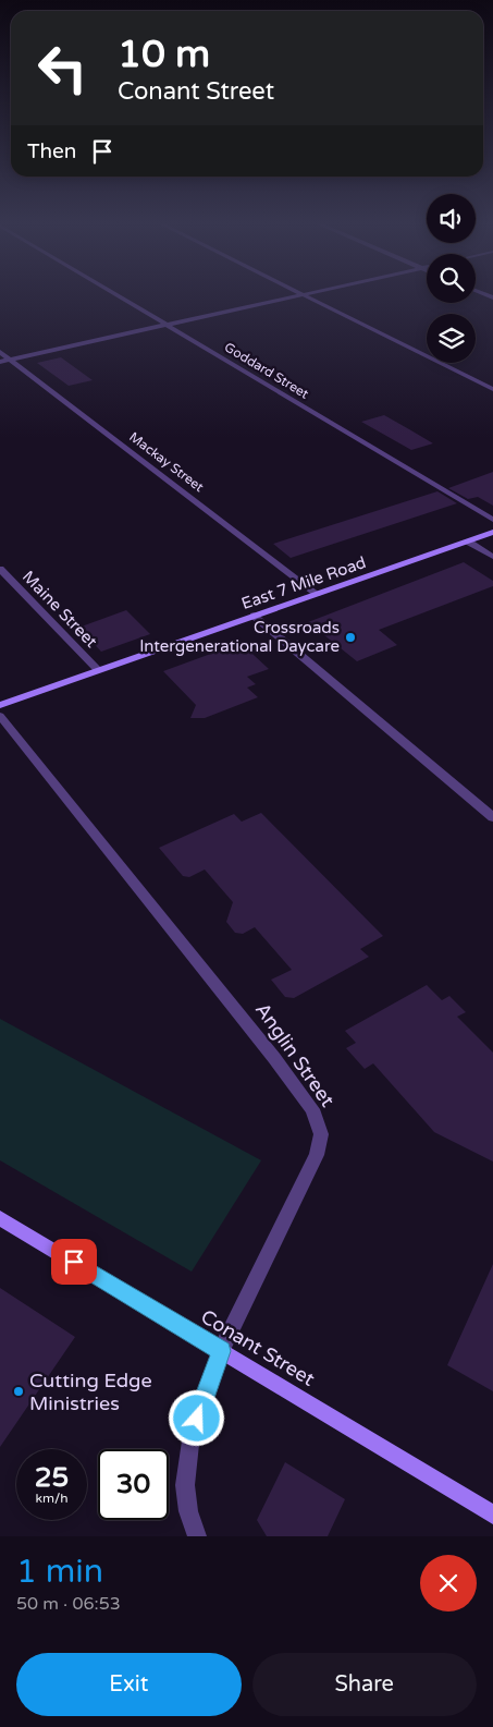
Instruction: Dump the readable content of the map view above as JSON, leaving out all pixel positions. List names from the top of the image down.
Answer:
{
  "streets": {
    "street": [
      "Goddard Street",
      "Mackay Street",
      "East 7 Mile Road",
      "Maine Street",
      "Anglin Street",
      "Conant Street"
    ]
  },
  "crossings": [
    ["Mackay Street", "East 7 Mile Road"],
    ["East 7 Mile Road", "Maine Street"],
    ["Anglin Street", "Conant Street"]
  ],
  "places": ["Crossroads Intergenerational Daycare", "Cutting Edge Ministries"],
  "page": {
    "turn": ["10 m", "Conant Street"],
    "then": "Then",
    "speed": "25 km/h",
    "limit": "30",
    "heading": ["1 min", "50 m · 06:53"],
    "buttons": ["Exit", "Share"]
  }
}
